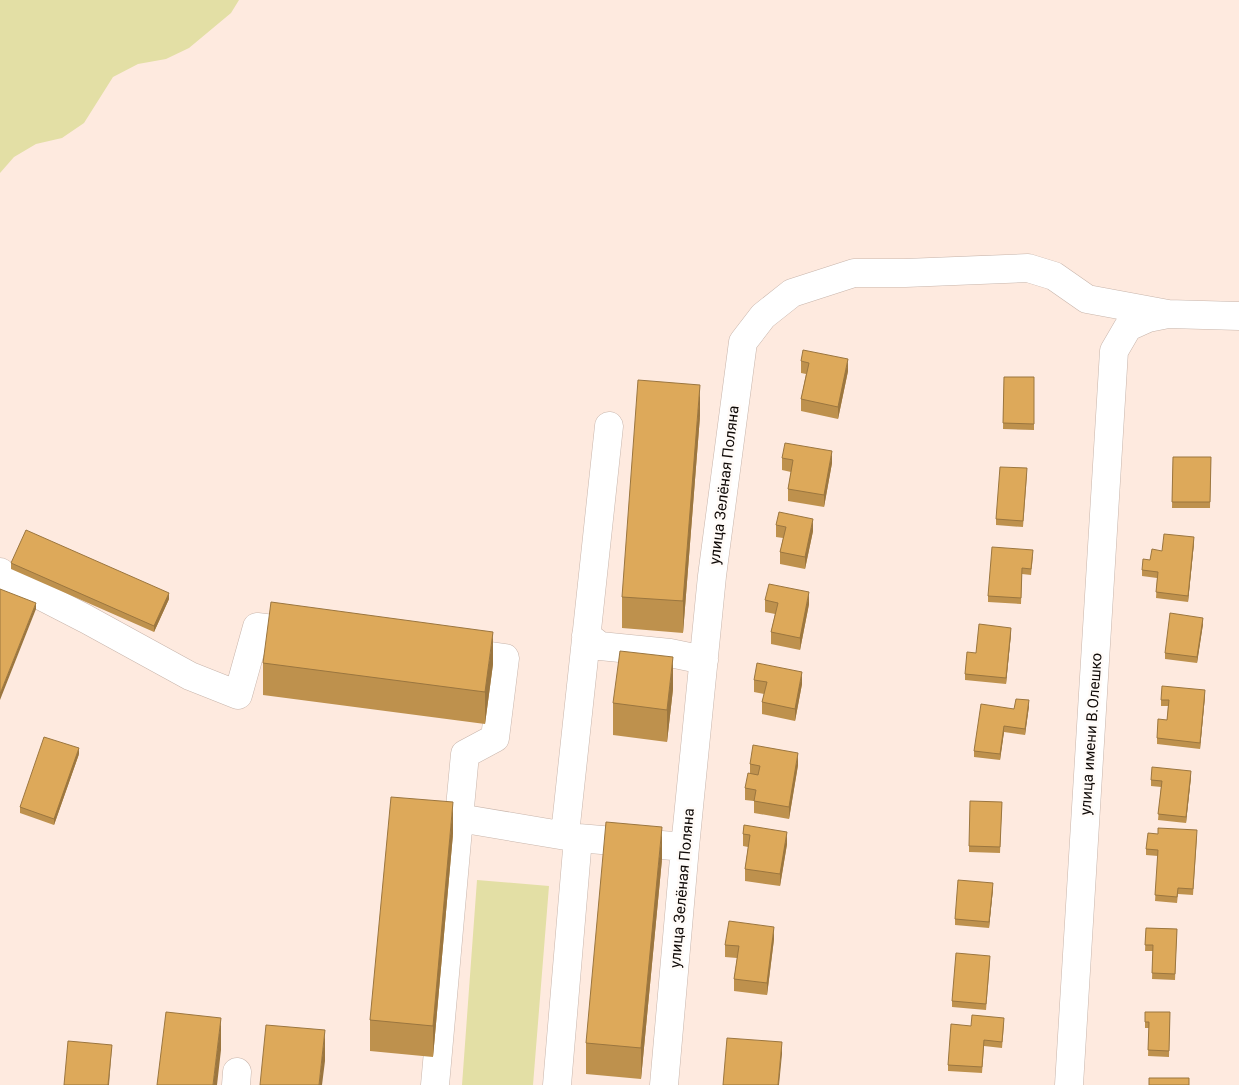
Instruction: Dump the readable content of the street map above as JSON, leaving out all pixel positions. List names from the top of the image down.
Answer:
{
  "streets": {
    "street": ["улица Зелёная Поляна", "улица имени В.Олешко"]
  },
  "crossings": [
    ["улица Зелёная Поляна", "улица имени В.Олешко"]
  ]
}
